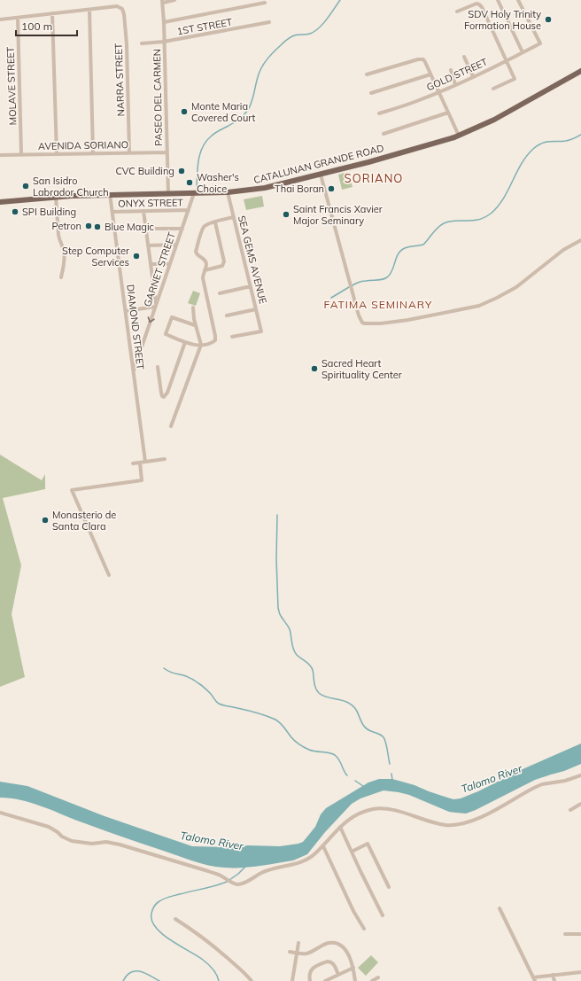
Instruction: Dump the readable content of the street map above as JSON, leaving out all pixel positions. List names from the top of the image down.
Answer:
{
  "streets": {
    "main road": ["CATALUNAN GRANDE ROAD"],
    "street": [
      "1ST STREET",
      "GOLD STREET",
      "NARRA STREET",
      "MOLAVE STREET",
      "PASEO DEL CARMEN",
      "AVENIDA SORIANO",
      "ONYX STREET",
      "SEA GEMS AVENUE",
      "GARNET STREET",
      "DIAMOND STREET"
    ]
  },
  "crossings": [
    ["1ST STREET", "PASEO DEL CARMEN"],
    ["NARRA STREET", "AVENIDA SORIANO"],
    ["MOLAVE STREET", "AVENIDA SORIANO"],
    ["PASEO DEL CARMEN", "AVENIDA SORIANO"],
    ["PASEO DEL CARMEN", "CATALUNAN GRANDE ROAD"],
    ["CATALUNAN GRANDE ROAD", "SEA GEMS AVENUE"],
    ["CATALUNAN GRANDE ROAD", "GARNET STREET"],
    ["CATALUNAN GRANDE ROAD", "DIAMOND STREET"],
    ["ONYX STREET", "GARNET STREET"],
    ["ONYX STREET", "DIAMOND STREET"],
    ["GARNET STREET", "DIAMOND STREET"]
  ],
  "one_way": ["GARNET STREET"],
  "districts": ["SORIANO", "FATIMA SEMINARY"],
  "water": ["Talomo River"],
  "places": [
    "SDV Holy Trinity Formation House",
    "Monte Maria Covered Court",
    "CVC Building",
    "Washer's Choice",
    "San Isidro Labrador Church",
    "Thai Boran",
    "SPI Building",
    "Saint Francis Xavier Major Seminary",
    "Petron",
    "Blue Magic",
    "Step Computer Services",
    "Sacred Heart Spirituality Center",
    "Monasterio de Santa Clara"
  ],
  "scale_bar": "100 m"
}
